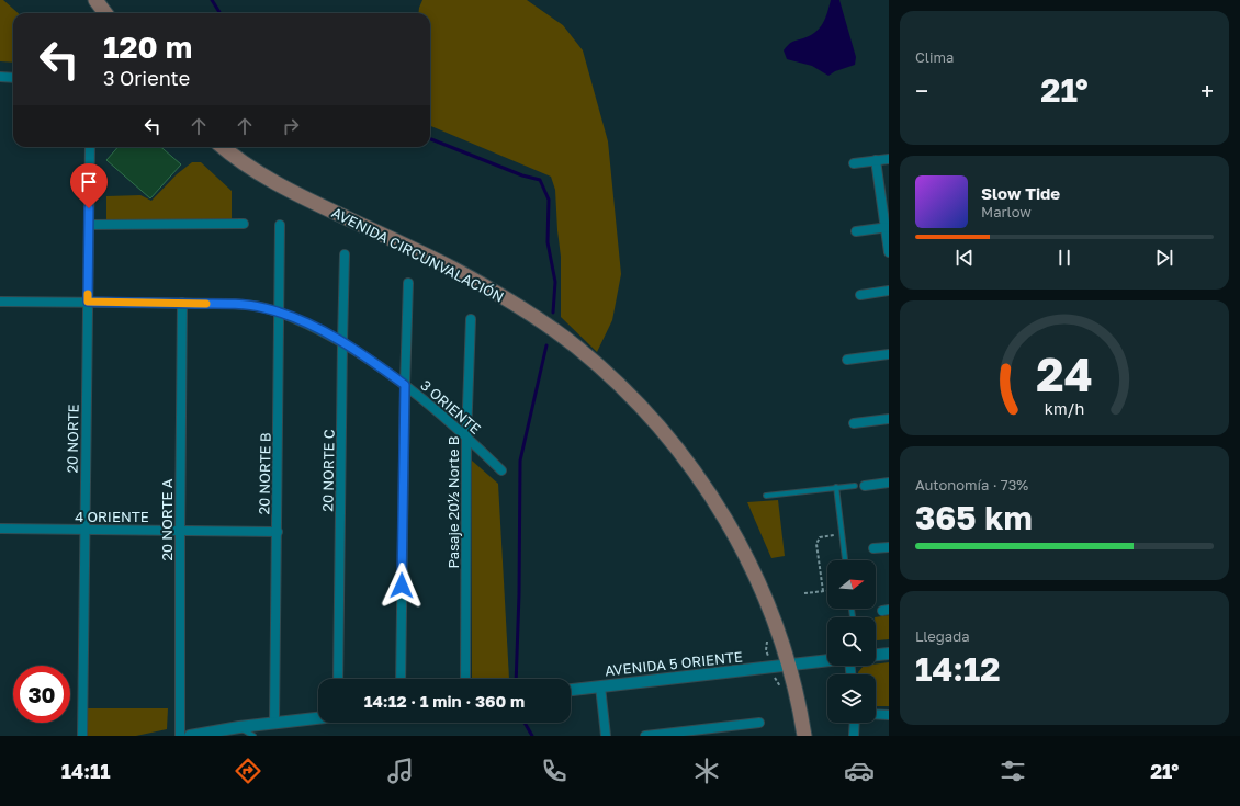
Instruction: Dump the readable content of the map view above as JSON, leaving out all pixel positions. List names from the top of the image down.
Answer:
{
  "streets": {
    "main road": ["AVENIDA CIRCUNVALACIÓN"],
    "street": [
      "3 ORIENTE",
      "20 NORTE",
      "20 NORTE C",
      "20 NORTE B",
      "Pasaje 20½ Norte B",
      "4 ORIENTE",
      "20 NORTE A",
      "AVENIDA 5 ORIENTE"
    ]
  },
  "crossings": [
    ["AVENIDA CIRCUNVALACIÓN", "AVENIDA 5 ORIENTE"],
    ["3 ORIENTE", "20 NORTE"],
    ["3 ORIENTE", "20 NORTE C"],
    ["3 ORIENTE", "20 NORTE B"],
    ["3 ORIENTE", "Pasaje 20½ Norte B"],
    ["3 ORIENTE", "20 NORTE A"],
    ["20 NORTE", "4 ORIENTE"],
    ["20 NORTE B", "4 ORIENTE"],
    ["4 ORIENTE", "20 NORTE A"]
  ],
  "north": "right",
  "page": {
    "tile": [
      "Clima",
      ["Autonomía · 73%", "365 km"],
      ["Llegada", "14:12"]
    ],
    "turn": ["120 m", "3 Oriente"],
    "heat": ["−", "21°", "+"],
    "song": ["Slow Tide", "Marlow"],
    "limit": "30",
    "trip": "14:12 · 1 min · 360 m",
    "tabs": ["14:11", "21°"],
    "gauge": ["24", "km/h"]
  }
}
